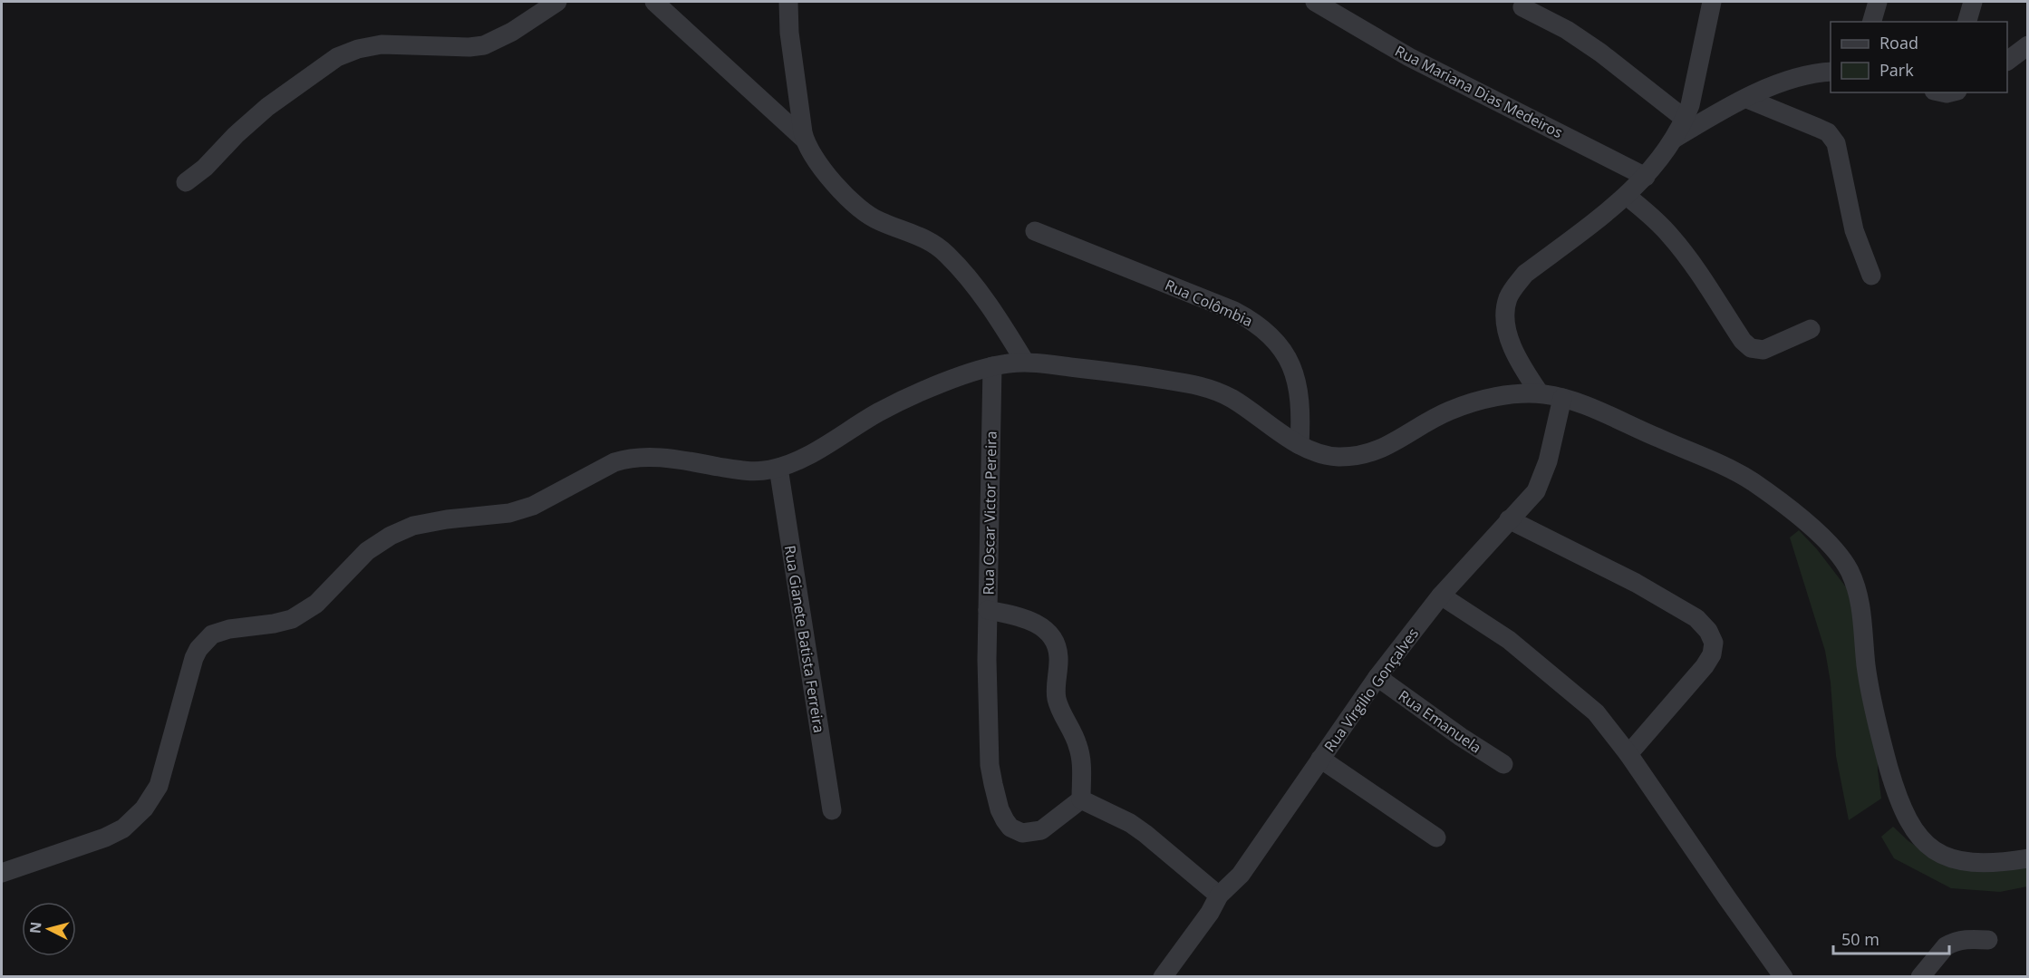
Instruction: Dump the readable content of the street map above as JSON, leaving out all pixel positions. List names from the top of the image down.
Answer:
{
  "streets": {
    "street": [
      "Rua Mariana Dias Medeiros",
      "Rua Colômbia",
      "Rua Oscar Victor Pereira",
      "Rua Gianete Batista Ferreira",
      "Rua Virgilio Gonçalves",
      "Rua Emanuela"
    ]
  },
  "crossings": [
    ["Rua Virgilio Gonçalves", "Rua Emanuela"]
  ],
  "legend": ["Road", "Park"],
  "scale_bar": "50 m",
  "north": "left"
}
